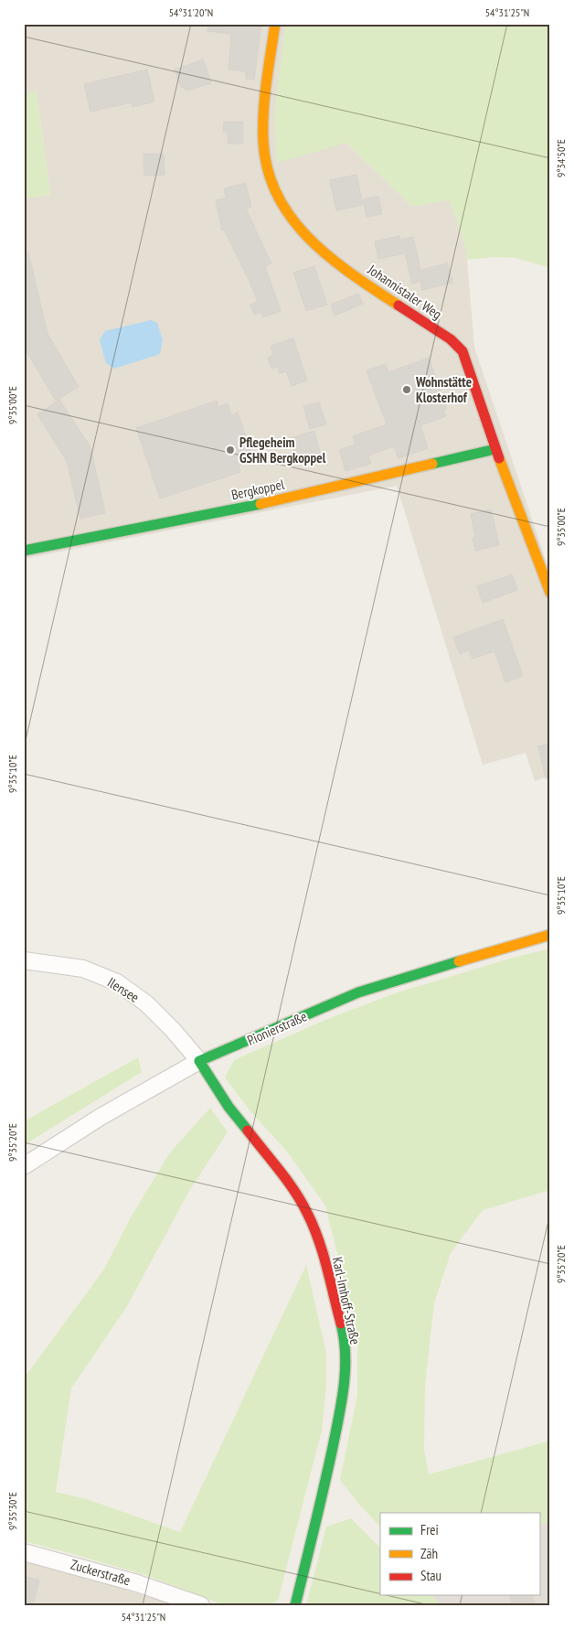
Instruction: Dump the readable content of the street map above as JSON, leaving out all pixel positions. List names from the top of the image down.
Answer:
{
  "streets": {
    "street": [
      "Johannistaler Weg",
      "Bergkoppel",
      "Ilensee",
      "Pionierstraße",
      "Karl-Imhoff-Straße",
      "Zuckerstraße"
    ]
  },
  "crossings": [
    ["Johannistaler Weg", "Bergkoppel"],
    ["Ilensee", "Pionierstraße"],
    ["Ilensee", "Karl-Imhoff-Straße"],
    ["Pionierstraße", "Karl-Imhoff-Straße"]
  ],
  "places": ["Wohnstätte Klosterhof", "Pflegeheim GSHN Bergkoppel"],
  "legend": ["Frei", "Zäh", "Stau"],
  "coordinates": [
    "54°31'20\"N",
    "54°31'25\"N",
    "9°34'50\"E",
    "9°35'00\"E",
    "9°35'10\"E",
    "9°35'20\"E",
    "9°35'30\"E"
  ]
}
